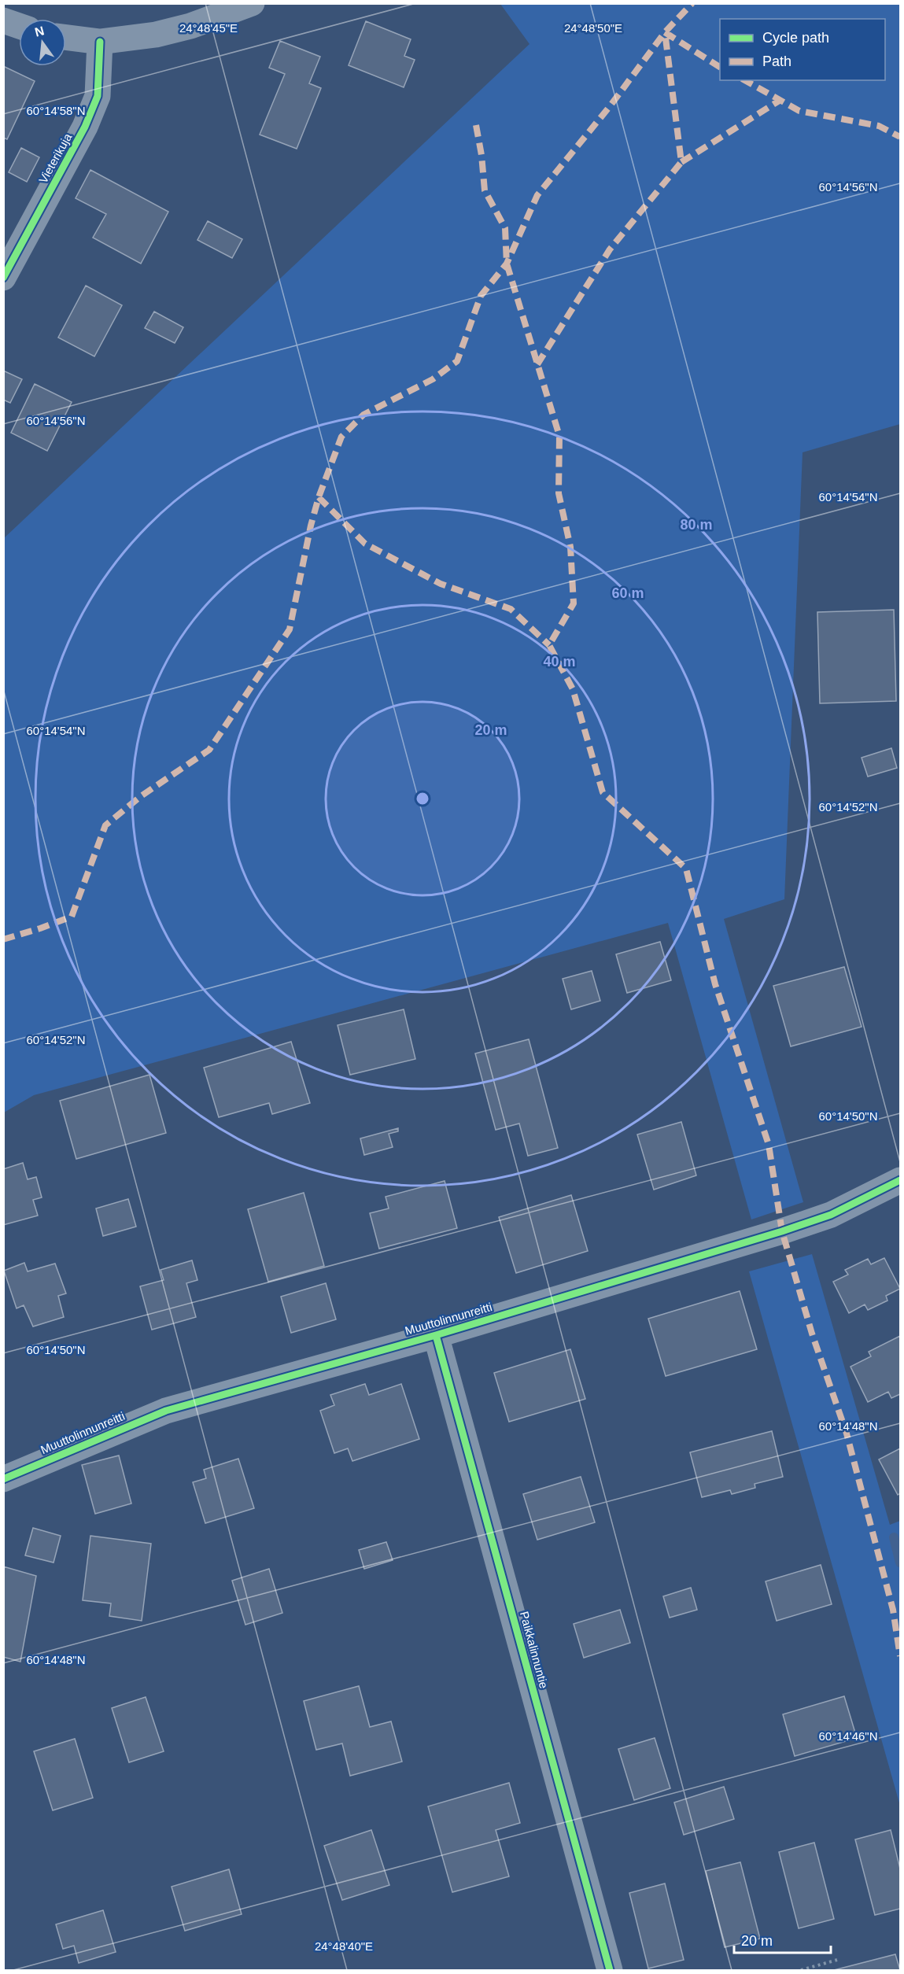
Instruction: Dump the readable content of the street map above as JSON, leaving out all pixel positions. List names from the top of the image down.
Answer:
{
  "streets": {
    "street": ["Vieterikuja", "Muuttolinnunreitti", "Paikkalinnuntie"]
  },
  "crossings": [
    ["Muuttolinnunreitti", "Paikkalinnuntie"]
  ],
  "legend": ["Cycle path", "Path"],
  "scale_bar": "20 m",
  "north": "top",
  "coordinates": [
    "24°48'45\"E",
    "24°48'50\"E",
    "60°14'58\"N",
    "60°14'56\"N",
    "60°14'54\"N",
    "60°14'52\"N",
    "60°14'50\"N",
    "60°14'48\"N",
    "60°14'46\"N",
    "24°48'40\"E"
  ],
  "rings": [
    "80 m",
    "60 m",
    "40 m",
    "20 m"
  ]
}
